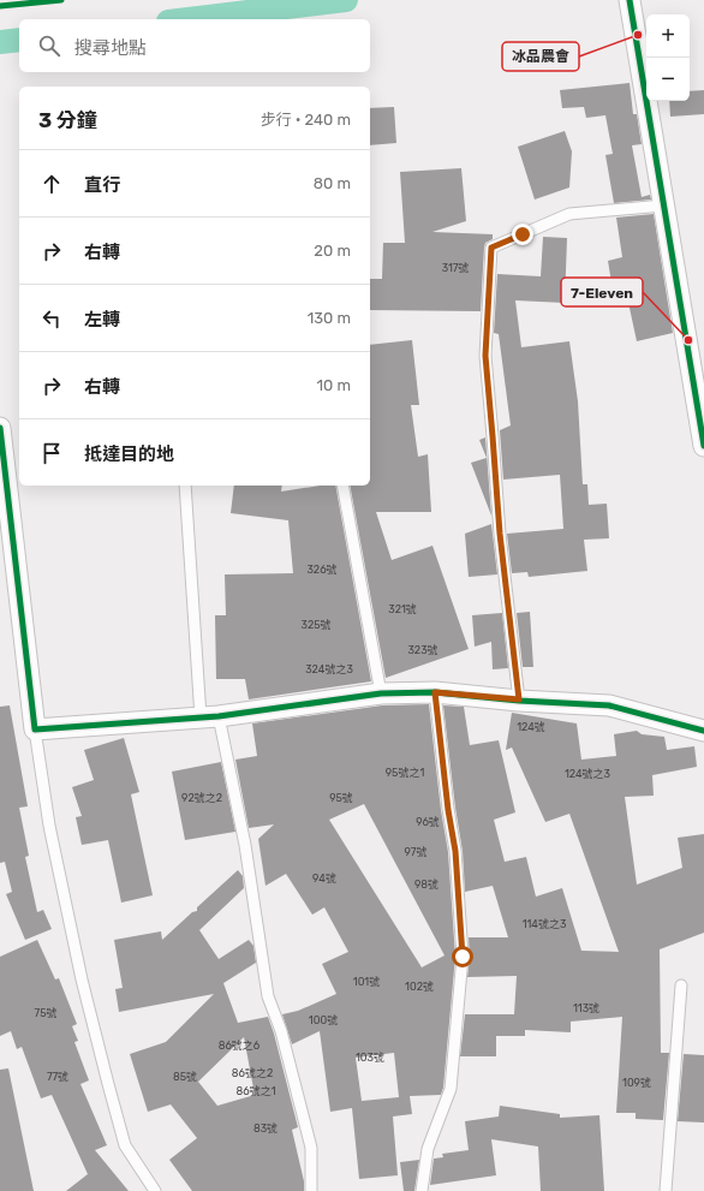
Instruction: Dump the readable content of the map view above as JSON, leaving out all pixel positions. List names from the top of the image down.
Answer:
{
  "places": ["冰品農會", "7-Eleven"],
  "house_numbers": [
    "317號",
    "326號",
    "321號",
    "325號",
    "323號",
    "324號之3",
    "124號",
    "95號之1",
    "124號之3",
    "92號之2",
    "95號",
    "96號",
    "97號",
    "94號",
    "98號",
    "114號之3",
    "101號",
    "102號",
    "113號",
    "75號",
    "100號",
    "86號之6",
    "103號",
    "86號之2",
    "77號",
    "85號",
    "109號",
    "86號之1",
    "83號"
  ],
  "page": {
    "map_buttons": ["+", "−"],
    "search": "搜尋地點",
    "heading": ["3 分鐘", "步行 · 240 m"],
    "list": [
      ["直行", "80 m"],
      ["右轉", "20 m"],
      ["左轉", "130 m"],
      ["右轉", "10 m"],
      "抵達目的地"
    ]
  }
}
